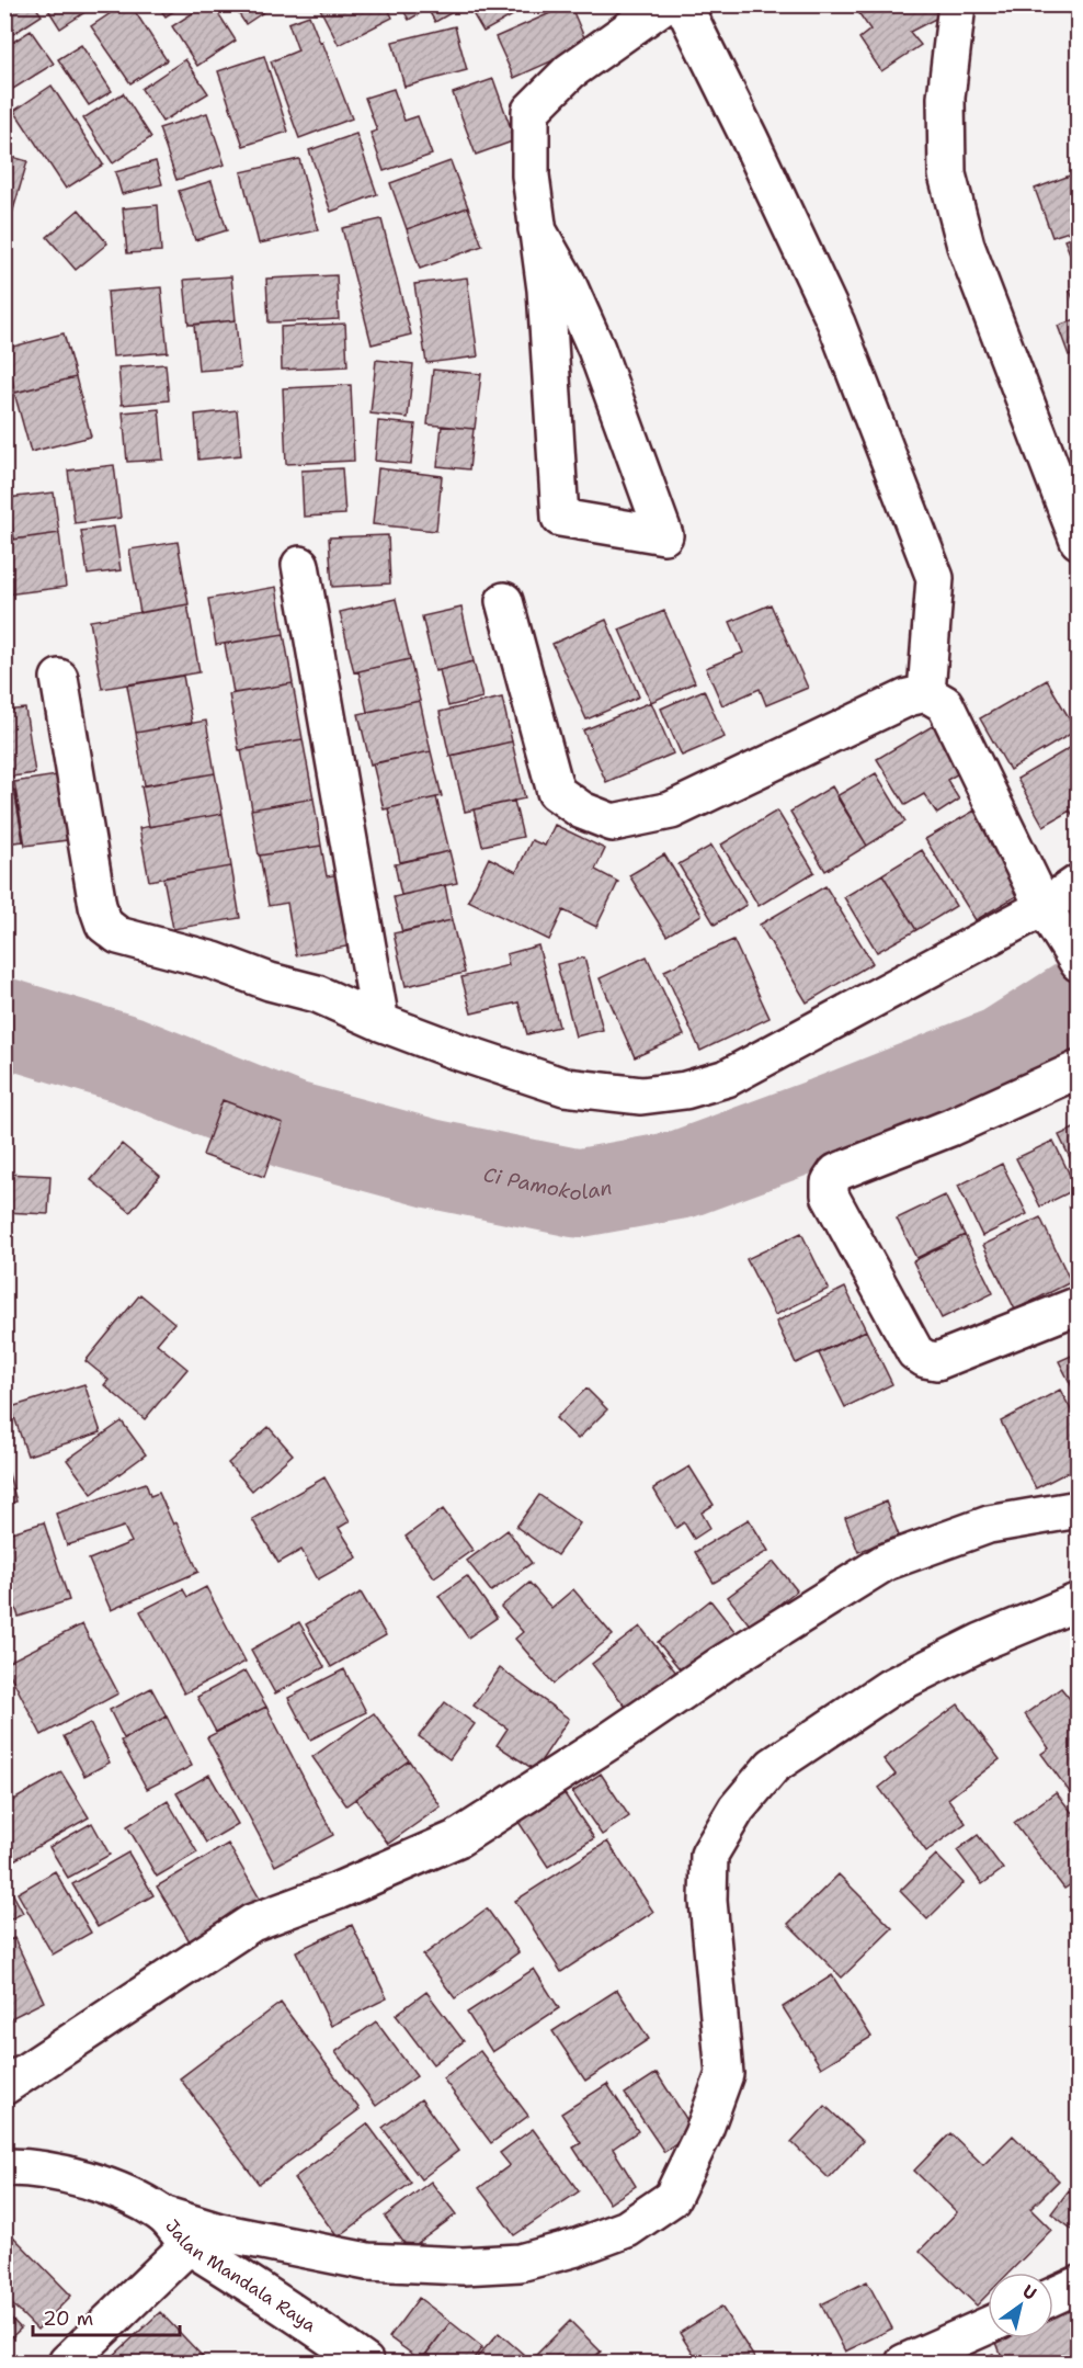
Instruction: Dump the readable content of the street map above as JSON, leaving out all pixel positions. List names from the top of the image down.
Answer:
{
  "streets": {
    "street": ["Jalan Mandala Raya"]
  },
  "water": ["Ci Pamokolan"],
  "scale_bar": "20 m",
  "north": "top right"
}
